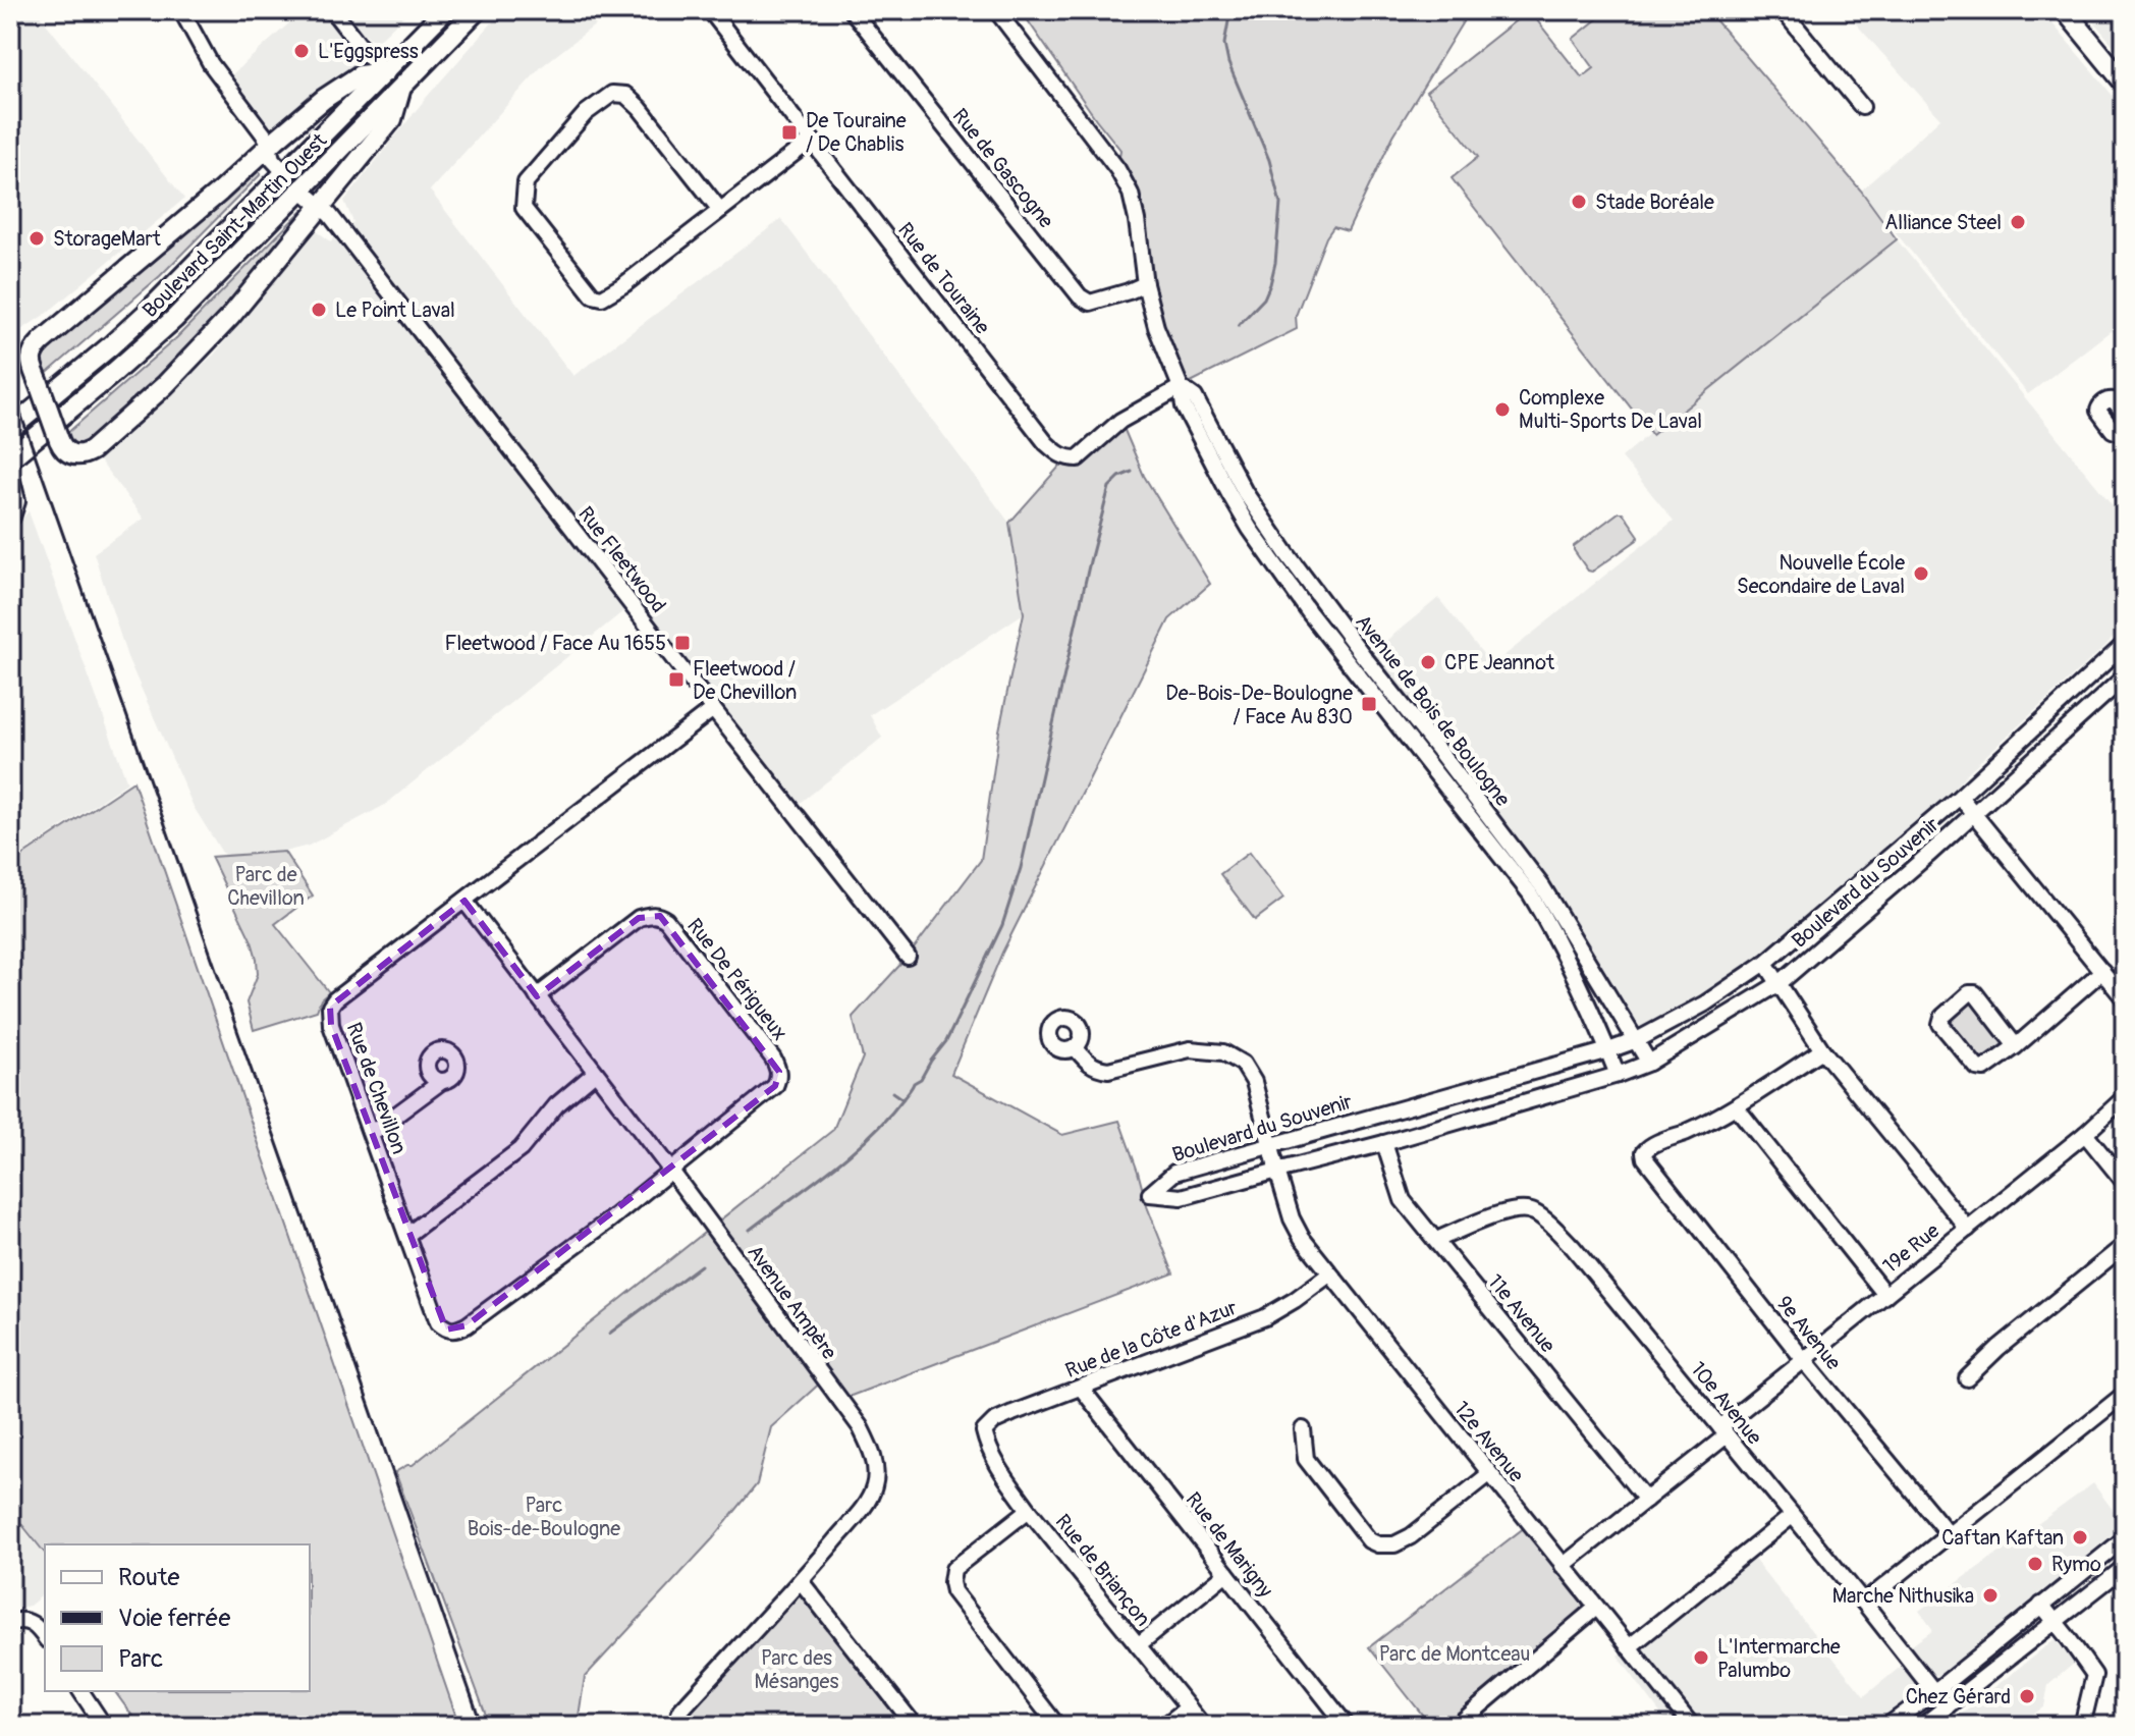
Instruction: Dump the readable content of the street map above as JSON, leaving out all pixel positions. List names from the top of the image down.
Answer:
{
  "streets": {
    "main road": ["Boulevard Saint-Martin Ouest"],
    "street": [
      "Rue de Gascogne",
      "Rue de Touraine",
      "Rue Fleetwood",
      "Avenue de Bois de Boulogne",
      "Boulevard du Souvenir",
      "Rue De Périgueux",
      "Rue de Chevillon",
      "19e Rue",
      "Avenue Ampère",
      "11e Avenue",
      "9e Avenue",
      "Rue de la Côte d'Azur",
      "10e Avenue",
      "12e Avenue",
      "Rue de Marigny",
      "Rue de Briançon"
    ]
  },
  "crossings": [
    ["Rue de Gascogne", "Avenue de Bois de Boulogne"],
    ["Boulevard Saint-Martin Ouest", "Rue Fleetwood"],
    ["Rue de Touraine", "Avenue de Bois de Boulogne"],
    ["Rue Fleetwood", "Rue de Chevillon"],
    ["Avenue de Bois de Boulogne", "Boulevard du Souvenir"],
    ["Boulevard du Souvenir", "11e Avenue"],
    ["Boulevard du Souvenir", "12e Avenue"],
    ["Rue De Périgueux", "Rue de Chevillon"],
    ["Rue De Périgueux", "Avenue Ampère"],
    ["Rue de Chevillon", "Avenue Ampère"],
    ["19e Rue", "11e Avenue"],
    ["19e Rue", "9e Avenue"],
    ["19e Rue", "10e Avenue"],
    ["19e Rue", "12e Avenue"],
    ["11e Avenue", "10e Avenue"],
    ["Rue de la Côte d'Azur", "12e Avenue"],
    ["Rue de la Côte d'Azur", "Rue de Marigny"],
    ["Rue de la Côte d'Azur", "Rue de Briançon"]
  ],
  "parks": [
    "Parc de Chevillon",
    "Parc Bois-de-Boulogne",
    "Parc de Montceau",
    "Parc des Mésanges"
  ],
  "places": {
    "other": [
      "L'Eggspress",
      "Stade Boréale",
      "Alliance Steel",
      "StorageMart",
      "Le Point Laval",
      "Complexe Multi-Sports De Laval",
      "Nouvelle École Secondaire de Laval",
      "CPE Jeannot",
      "Caftan Kaftan",
      "Rymo",
      "Marche Nithusika",
      "L'Intermarche Palumbo",
      "Chez Gérard"
    ],
    "transit": [
      "De Touraine / De Chablis",
      "Fleetwood / Face Au 1655",
      "Fleetwood / De Chevillon",
      "De-Bois-De-Boulogne / Face Au 830"
    ]
  },
  "legend": ["Route", "Voie ferrée", "Parc"]
}
